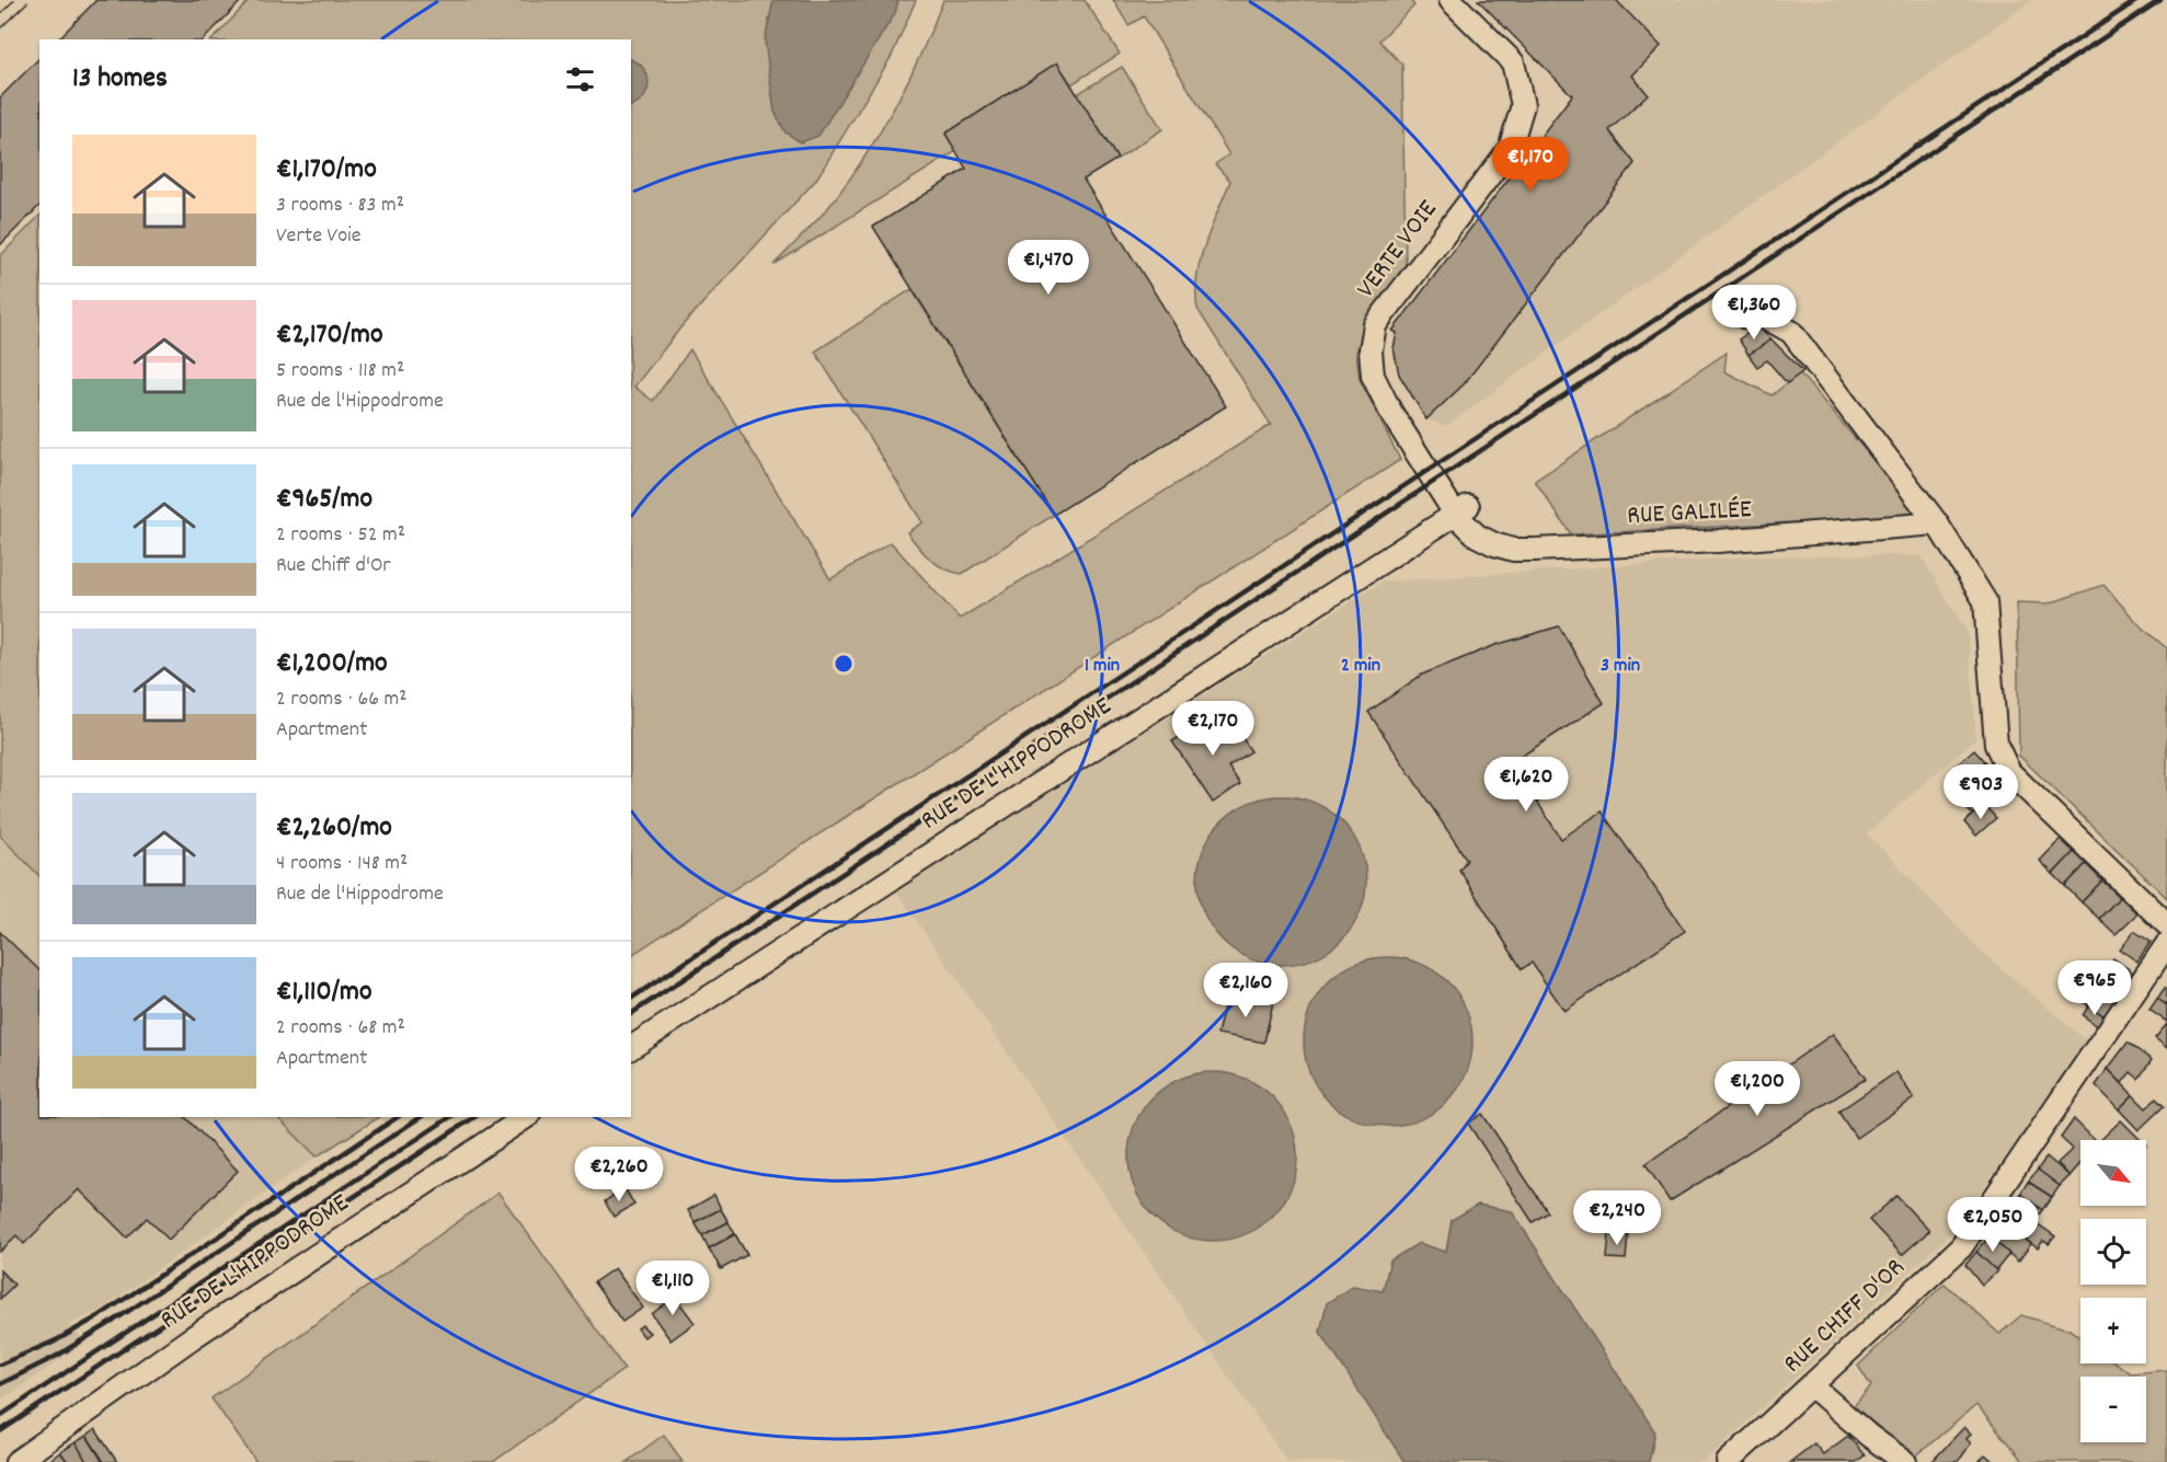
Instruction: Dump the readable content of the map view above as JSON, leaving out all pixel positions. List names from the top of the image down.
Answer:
{
  "streets": {
    "street": [
      "VERTE VOIE",
      "RUE GALILÉE",
      "RUE DE L'HIPPODROME",
      "RUE CHIFF D'OR"
    ]
  },
  "crossings": [
    ["VERTE VOIE", "RUE GALILÉE"],
    ["VERTE VOIE", "RUE DE L'HIPPODROME"],
    ["RUE GALILÉE", "RUE DE L'HIPPODROME"]
  ],
  "north": "bottom right",
  "page": {
    "heading": "13 homes",
    "list": [
      {
        "name": "€1,170/mo",
        "note": "3 rooms · 83 m² · Verte Voie"
      },
      {
        "name": "€2,170/mo",
        "note": "5 rooms · 118 m² · Rue de l'Hippodrome"
      },
      {
        "name": "€965/mo",
        "note": "2 rooms · 52 m² · Rue Chiff d'Or"
      },
      {
        "name": "€1,200/mo",
        "note": "2 rooms · 66 m² · Apartment"
      },
      {
        "name": "€2,260/mo",
        "note": "4 rooms · 148 m² · Rue de l'Hippodrome"
      },
      {
        "name": "€1,110/mo",
        "note": "2 rooms · 68 m² · Apartment"
      }
    ],
    "price": [
      "€1,170",
      "€1,470",
      "€1,360",
      "€2,170",
      "€1,620",
      "€903",
      "€965",
      "€2,160",
      "€1,200",
      "€2,260",
      "€2,240",
      "€2,050",
      "€1,110"
    ],
    "map_buttons": ["+", "−"]
  },
  "rings": ["1 min", "2 min", "3 min"]
}
